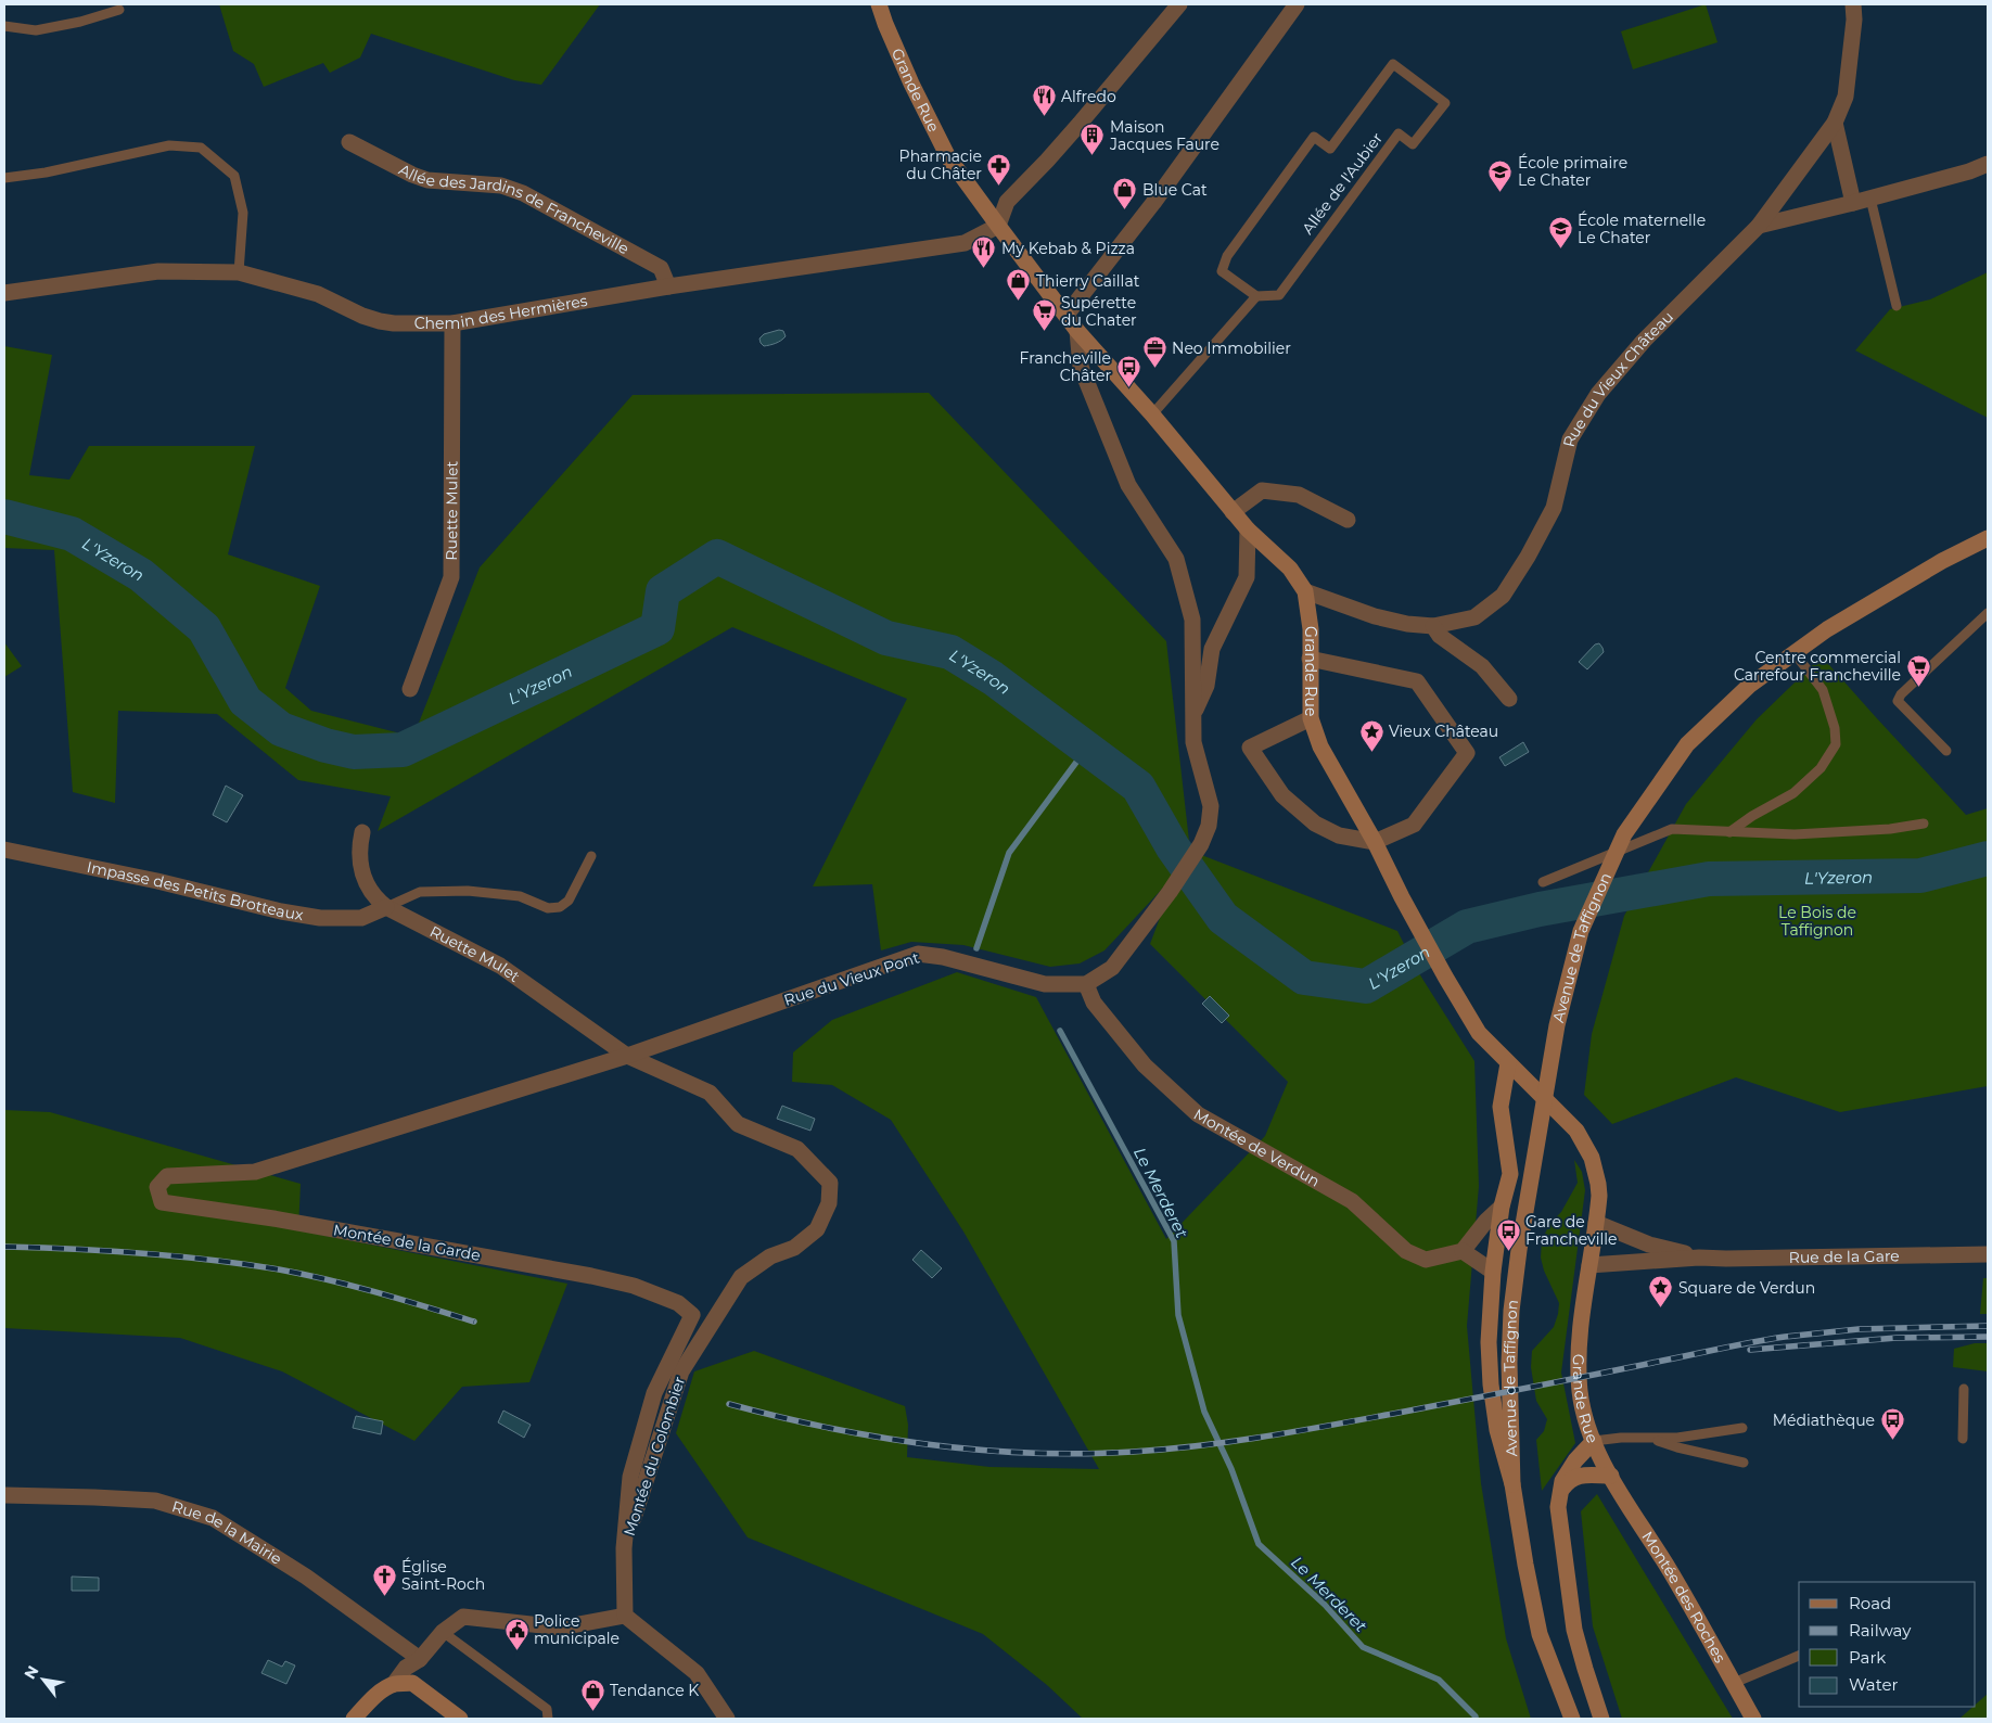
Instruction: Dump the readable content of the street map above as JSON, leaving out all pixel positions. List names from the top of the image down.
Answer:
{
  "streets": {
    "street": [
      "Grande Rue",
      "Allée des Jardins de Francheville",
      "Chemin des Hermières",
      "Rue du Vieux Château",
      "Ruette Mulet",
      "Impasse des Petits Brotteaux",
      "Avenue de Taffignon",
      "Rue du Vieux Pont",
      "Montée de Verdun",
      "Montée de la Garde",
      "Rue de la Gare",
      "Montée du Colombier",
      "Rue de la Mairie",
      "Montée des Roches"
    ],
    "lane": ["Allée de l'Aubier"]
  },
  "crossings": [
    ["Grande Rue", "Chemin des Hermières"],
    ["Grande Rue", "Rue du Vieux Château"],
    ["Grande Rue", "Rue de la Gare"],
    ["Grande Rue", "Montée des Roches"],
    ["Allée des Jardins de Francheville", "Chemin des Hermières"],
    ["Chemin des Hermières", "Ruette Mulet"],
    ["Ruette Mulet", "Impasse des Petits Brotteaux"],
    ["Ruette Mulet", "Rue du Vieux Pont"],
    ["Ruette Mulet", "Montée de la Garde"],
    ["Ruette Mulet", "Montée du Colombier"],
    ["Rue du Vieux Pont", "Montée de Verdun"],
    ["Rue du Vieux Pont", "Montée de la Garde"],
    ["Rue du Vieux Pont", "Montée du Colombier"],
    ["Montée de la Garde", "Montée du Colombier"]
  ],
  "water": ["L'Yzeron", "Le Merderet"],
  "parks": ["Le Bois de Taffignon"],
  "places": {
    "restaurant": ["Alfredo", "My Kebab & Pizza"],
    "building": ["Maison Jacques Faure"],
    "pharmacy": ["Pharmacie du Châter"],
    "school or university": ["École primaire Le Chater", "École maternelle Le Chater"],
    "shop": ["Blue Cat", "Thierry Caillat", "Tendance K"],
    "supermarket": ["Supérette du Chater", "Centre commercial Carrefour Francheville"],
    "office": ["Neo Immobilier"],
    "bus stop": ["Francheville Châter", "Gare de Francheville", "Médiathèque"],
    "place": ["Vieux Château", "Square de Verdun"],
    "church": ["Église Saint-Roch"],
    "public building": ["Police municipale"]
  },
  "legend": [
    "Road",
    "Railway",
    "Park",
    "Water"
  ],
  "north": "top left"
}
